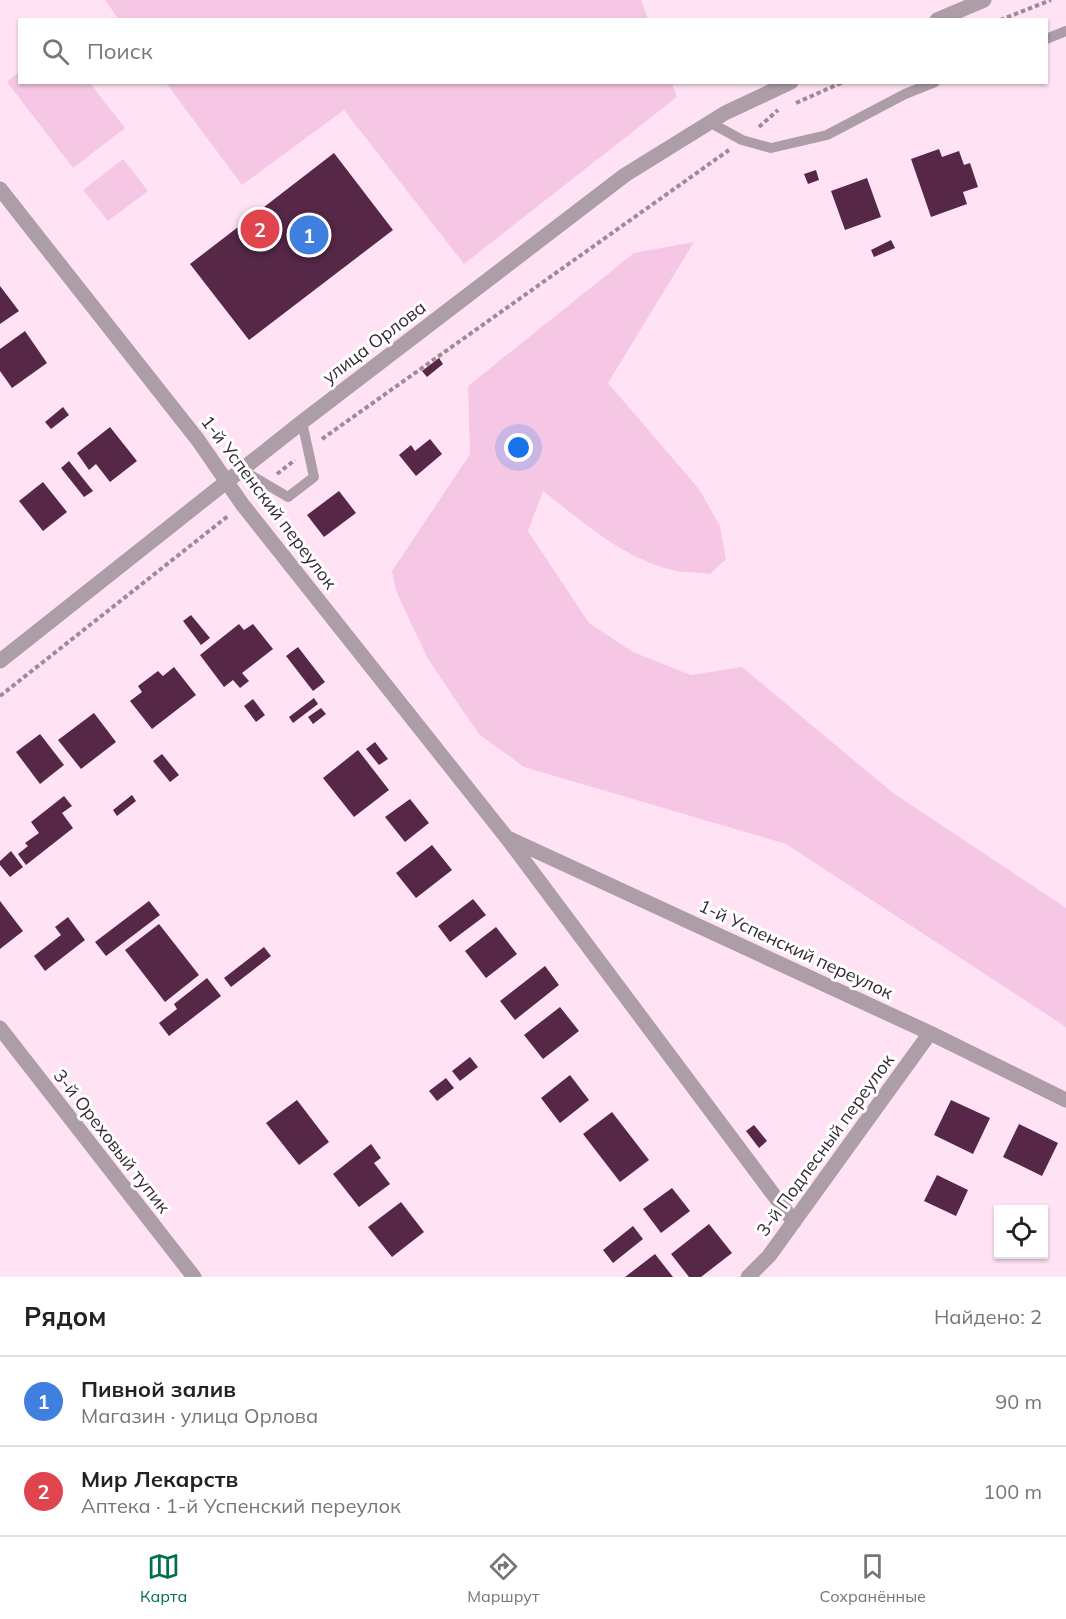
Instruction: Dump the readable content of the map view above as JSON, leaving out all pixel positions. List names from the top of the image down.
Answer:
{
  "streets": {
    "street": [
      "улица Орлова",
      "1-й Успенский переулок",
      "3-й Ореховый тупик",
      "3-й Подлесный переулок"
    ]
  },
  "crossings": [
    ["улица Орлова", "1-й Успенский переулок"],
    ["1-й Успенский переулок", "3-й Подлесный переулок"]
  ],
  "page": {
    "search": "Поиск",
    "pins": ["2", "1"],
    "heading": ["Рядом", "Найдено: 2"],
    "list": [
      {
        "mark": "1",
        "name": "Пивной залив",
        "note": "Магазин · улица Орлова",
        "value": "90 m"
      },
      {
        "mark": "2",
        "name": "Мир Лекарств",
        "note": "Аптека · 1-й Успенский переулок",
        "value": "100 m"
      }
    ],
    "nav": ["Карта", "Маршрут", "Сохранённые"]
  }
}
